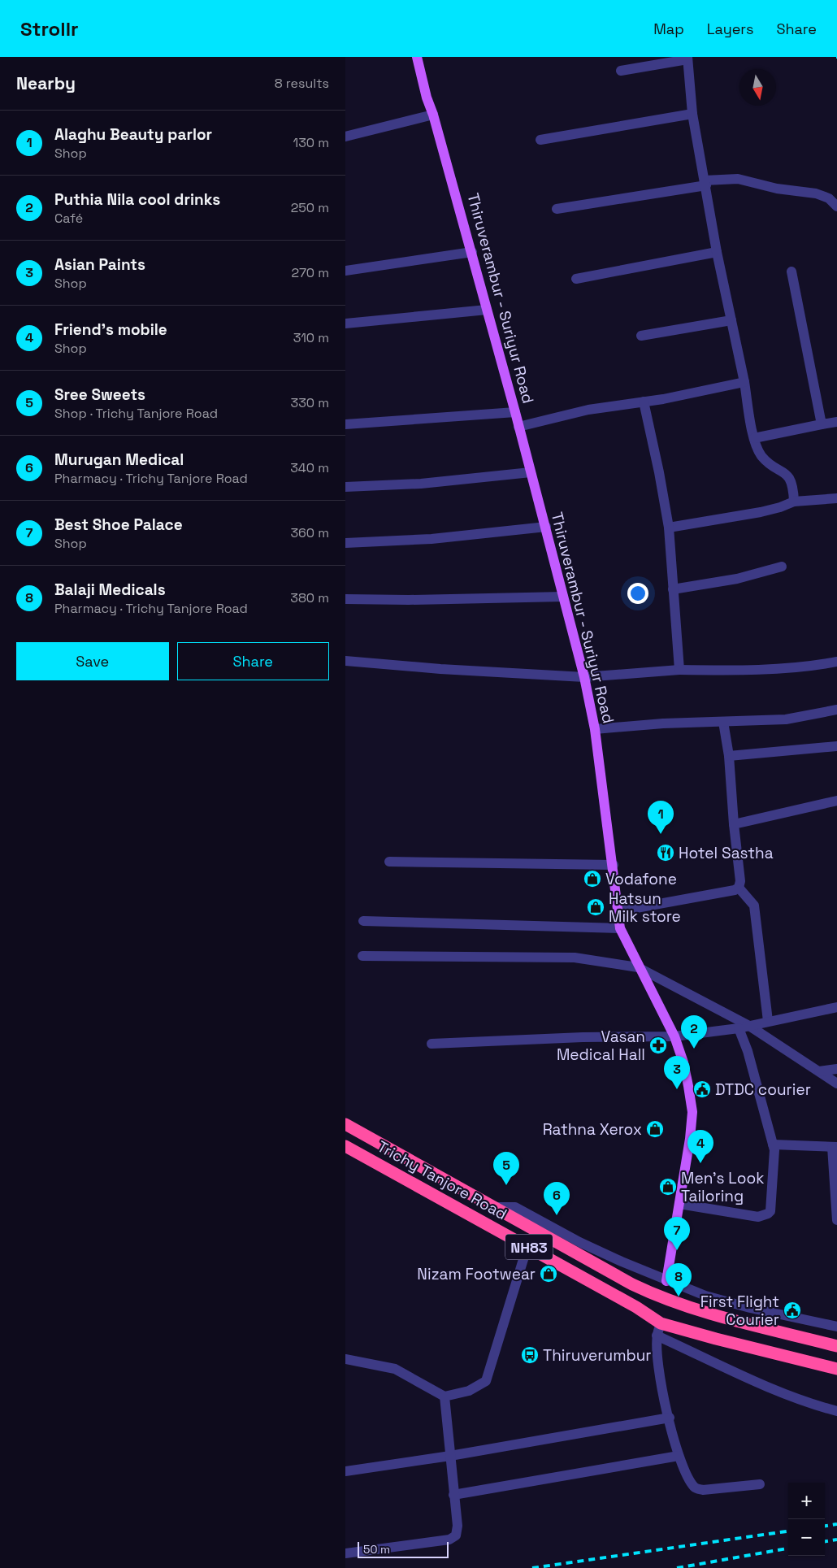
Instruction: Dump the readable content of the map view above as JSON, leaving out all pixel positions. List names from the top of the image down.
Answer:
{
  "streets": {
    "highway": ["Trichy Tanjore Road", "NH83"],
    "main road": ["Thiruverambur - Suriyur Road"]
  },
  "places": {
    "restaurant": ["Hotel Sastha"],
    "shop": [
      "Vodafone",
      "Hatsun Milk store",
      "Rathna Xerox",
      "Men's Look Tailoring",
      "Nizam Footwear"
    ],
    "pharmacy": ["Vasan Medical Hall"],
    "public building": ["DTDC courier", "First Flight Courier"],
    "bus stop": ["Thiruverumbur"]
  },
  "scale_bar": "50 m",
  "north": "bottom",
  "page": {
    "header": "Strollr",
    "nav": ["Map", "Layers", "Share"],
    "heading": ["Nearby", "8 results"],
    "list": [
      {
        "mark": "1",
        "name": "Alaghu Beauty parlor",
        "note": "Shop",
        "value": "130 m"
      },
      {
        "mark": "2",
        "name": "Puthia Nila cool drinks",
        "note": "Café",
        "value": "250 m"
      },
      {
        "mark": "3",
        "name": "Asian Paints",
        "note": "Shop",
        "value": "270 m"
      },
      {
        "mark": "4",
        "name": "Friend's mobile",
        "note": "Shop",
        "value": "310 m"
      },
      {
        "mark": "5",
        "name": "Sree Sweets",
        "note": "Shop · Trichy Tanjore Road",
        "value": "330 m"
      },
      {
        "mark": "6",
        "name": "Murugan Medical",
        "note": "Pharmacy · Trichy Tanjore Road",
        "value": "340 m"
      },
      {
        "mark": "7",
        "name": "Best Shoe Palace",
        "note": "Shop",
        "value": "360 m"
      },
      {
        "mark": "8",
        "name": "Balaji Medicals",
        "note": "Pharmacy · Trichy Tanjore Road",
        "value": "380 m"
      }
    ],
    "buttons": ["Save", "Share"],
    "pins": [
      "1",
      "2",
      "3",
      "4",
      "5",
      "6",
      "7",
      "8"
    ],
    "map_buttons": ["+", "−"],
    "scale": "50 m"
  }
}
